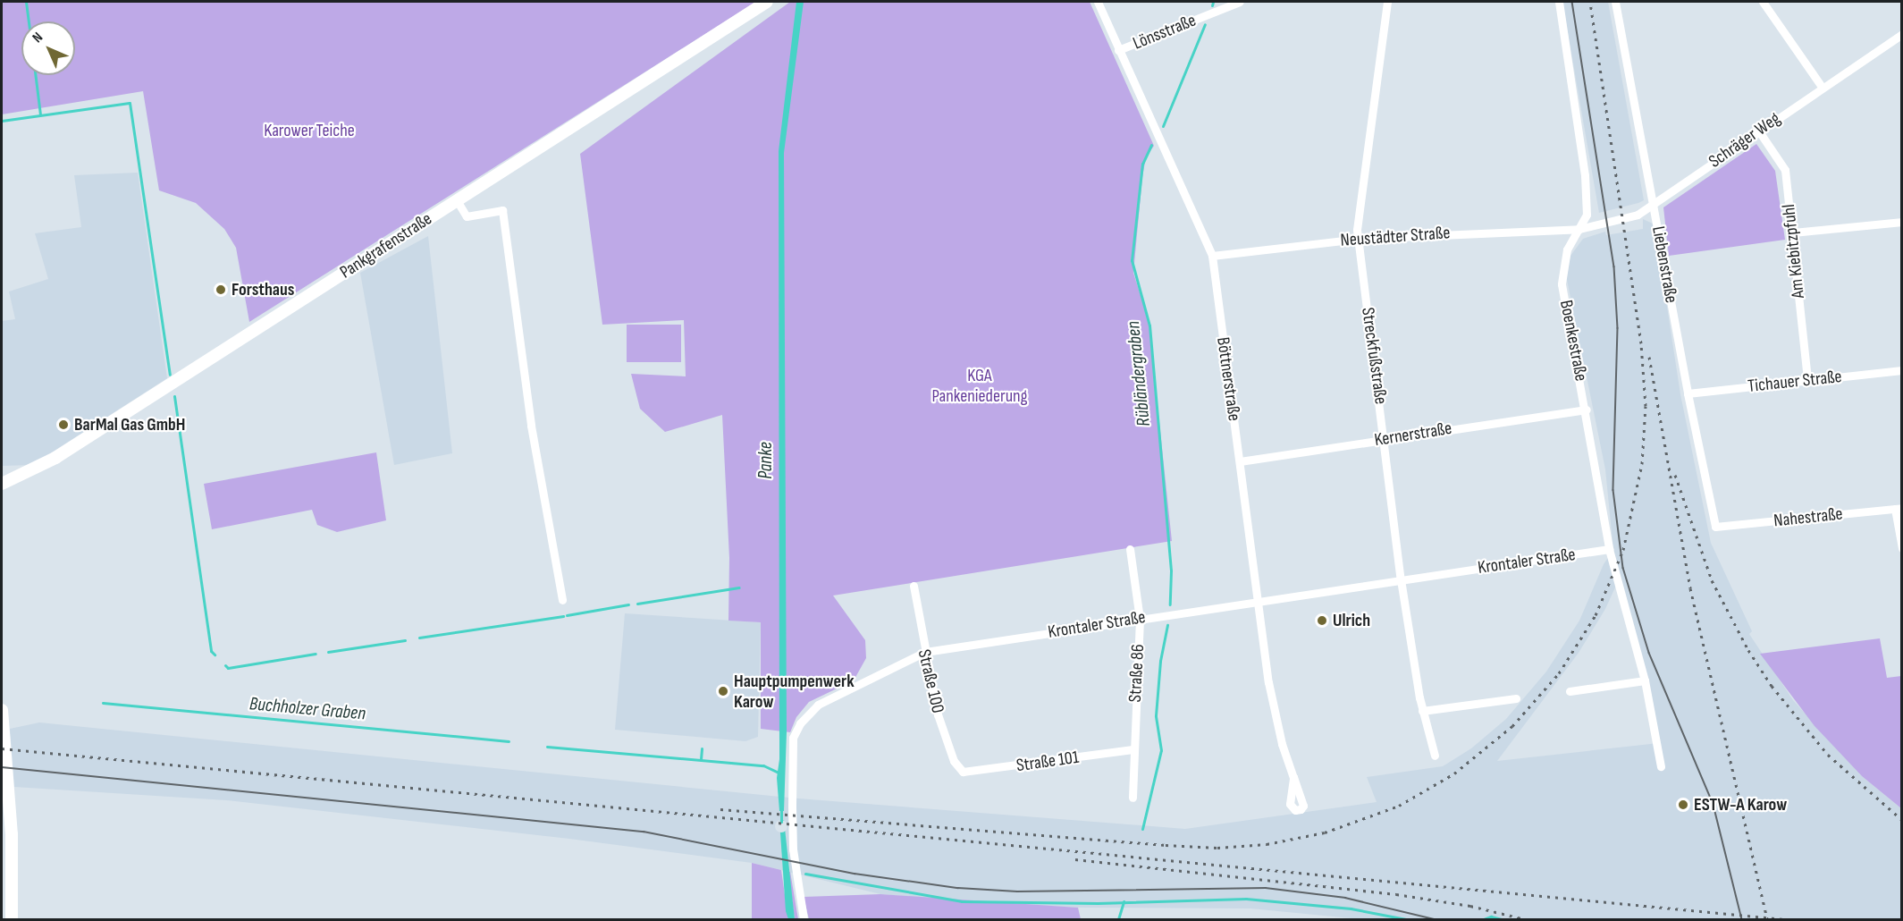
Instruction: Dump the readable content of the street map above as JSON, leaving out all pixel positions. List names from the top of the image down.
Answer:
{
  "streets": {
    "main road": ["Pankgrafenstraße"],
    "street": [
      "Lönsstraße",
      "Schräger Weg",
      "Neustädter Straße",
      "Am Kiebitzpfuhl",
      "Liebenstraße",
      "Boenkestraße",
      "Streckfußstraße",
      "Böttnerstraße",
      "Tichauer Straße",
      "Kernerstraße",
      "Nahestraße",
      "Krontaler Straße",
      "Straße 86",
      "Straße 100",
      "Straße 101"
    ]
  },
  "crossings": [
    ["Lönsstraße", "Böttnerstraße"],
    ["Schräger Weg", "Neustädter Straße"],
    ["Schräger Weg", "Am Kiebitzpfuhl"],
    ["Schräger Weg", "Liebenstraße"],
    ["Schräger Weg", "Boenkestraße"],
    ["Neustädter Straße", "Boenkestraße"],
    ["Neustädter Straße", "Streckfußstraße"],
    ["Neustädter Straße", "Böttnerstraße"],
    ["Am Kiebitzpfuhl", "Tichauer Straße"],
    ["Liebenstraße", "Tichauer Straße"],
    ["Liebenstraße", "Nahestraße"],
    ["Boenkestraße", "Kernerstraße"],
    ["Boenkestraße", "Krontaler Straße"],
    ["Streckfußstraße", "Kernerstraße"],
    ["Streckfußstraße", "Krontaler Straße"],
    ["Böttnerstraße", "Kernerstraße"],
    ["Böttnerstraße", "Krontaler Straße"],
    ["Krontaler Straße", "Straße 86"],
    ["Krontaler Straße", "Straße 100"],
    ["Straße 86", "Straße 101"],
    ["Straße 100", "Straße 101"]
  ],
  "water": ["Rübländergraben", "Panke", "Buchholzer Graben"],
  "parks": ["Karower Teiche", "KGA Pankeniederung"],
  "places": [
    "Forsthaus",
    "BarMal Gas GmbH",
    "Ulrich",
    "Hauptpumpenwerk Karow",
    "ESTW-A Karow"
  ],
  "north": "top left"
}
